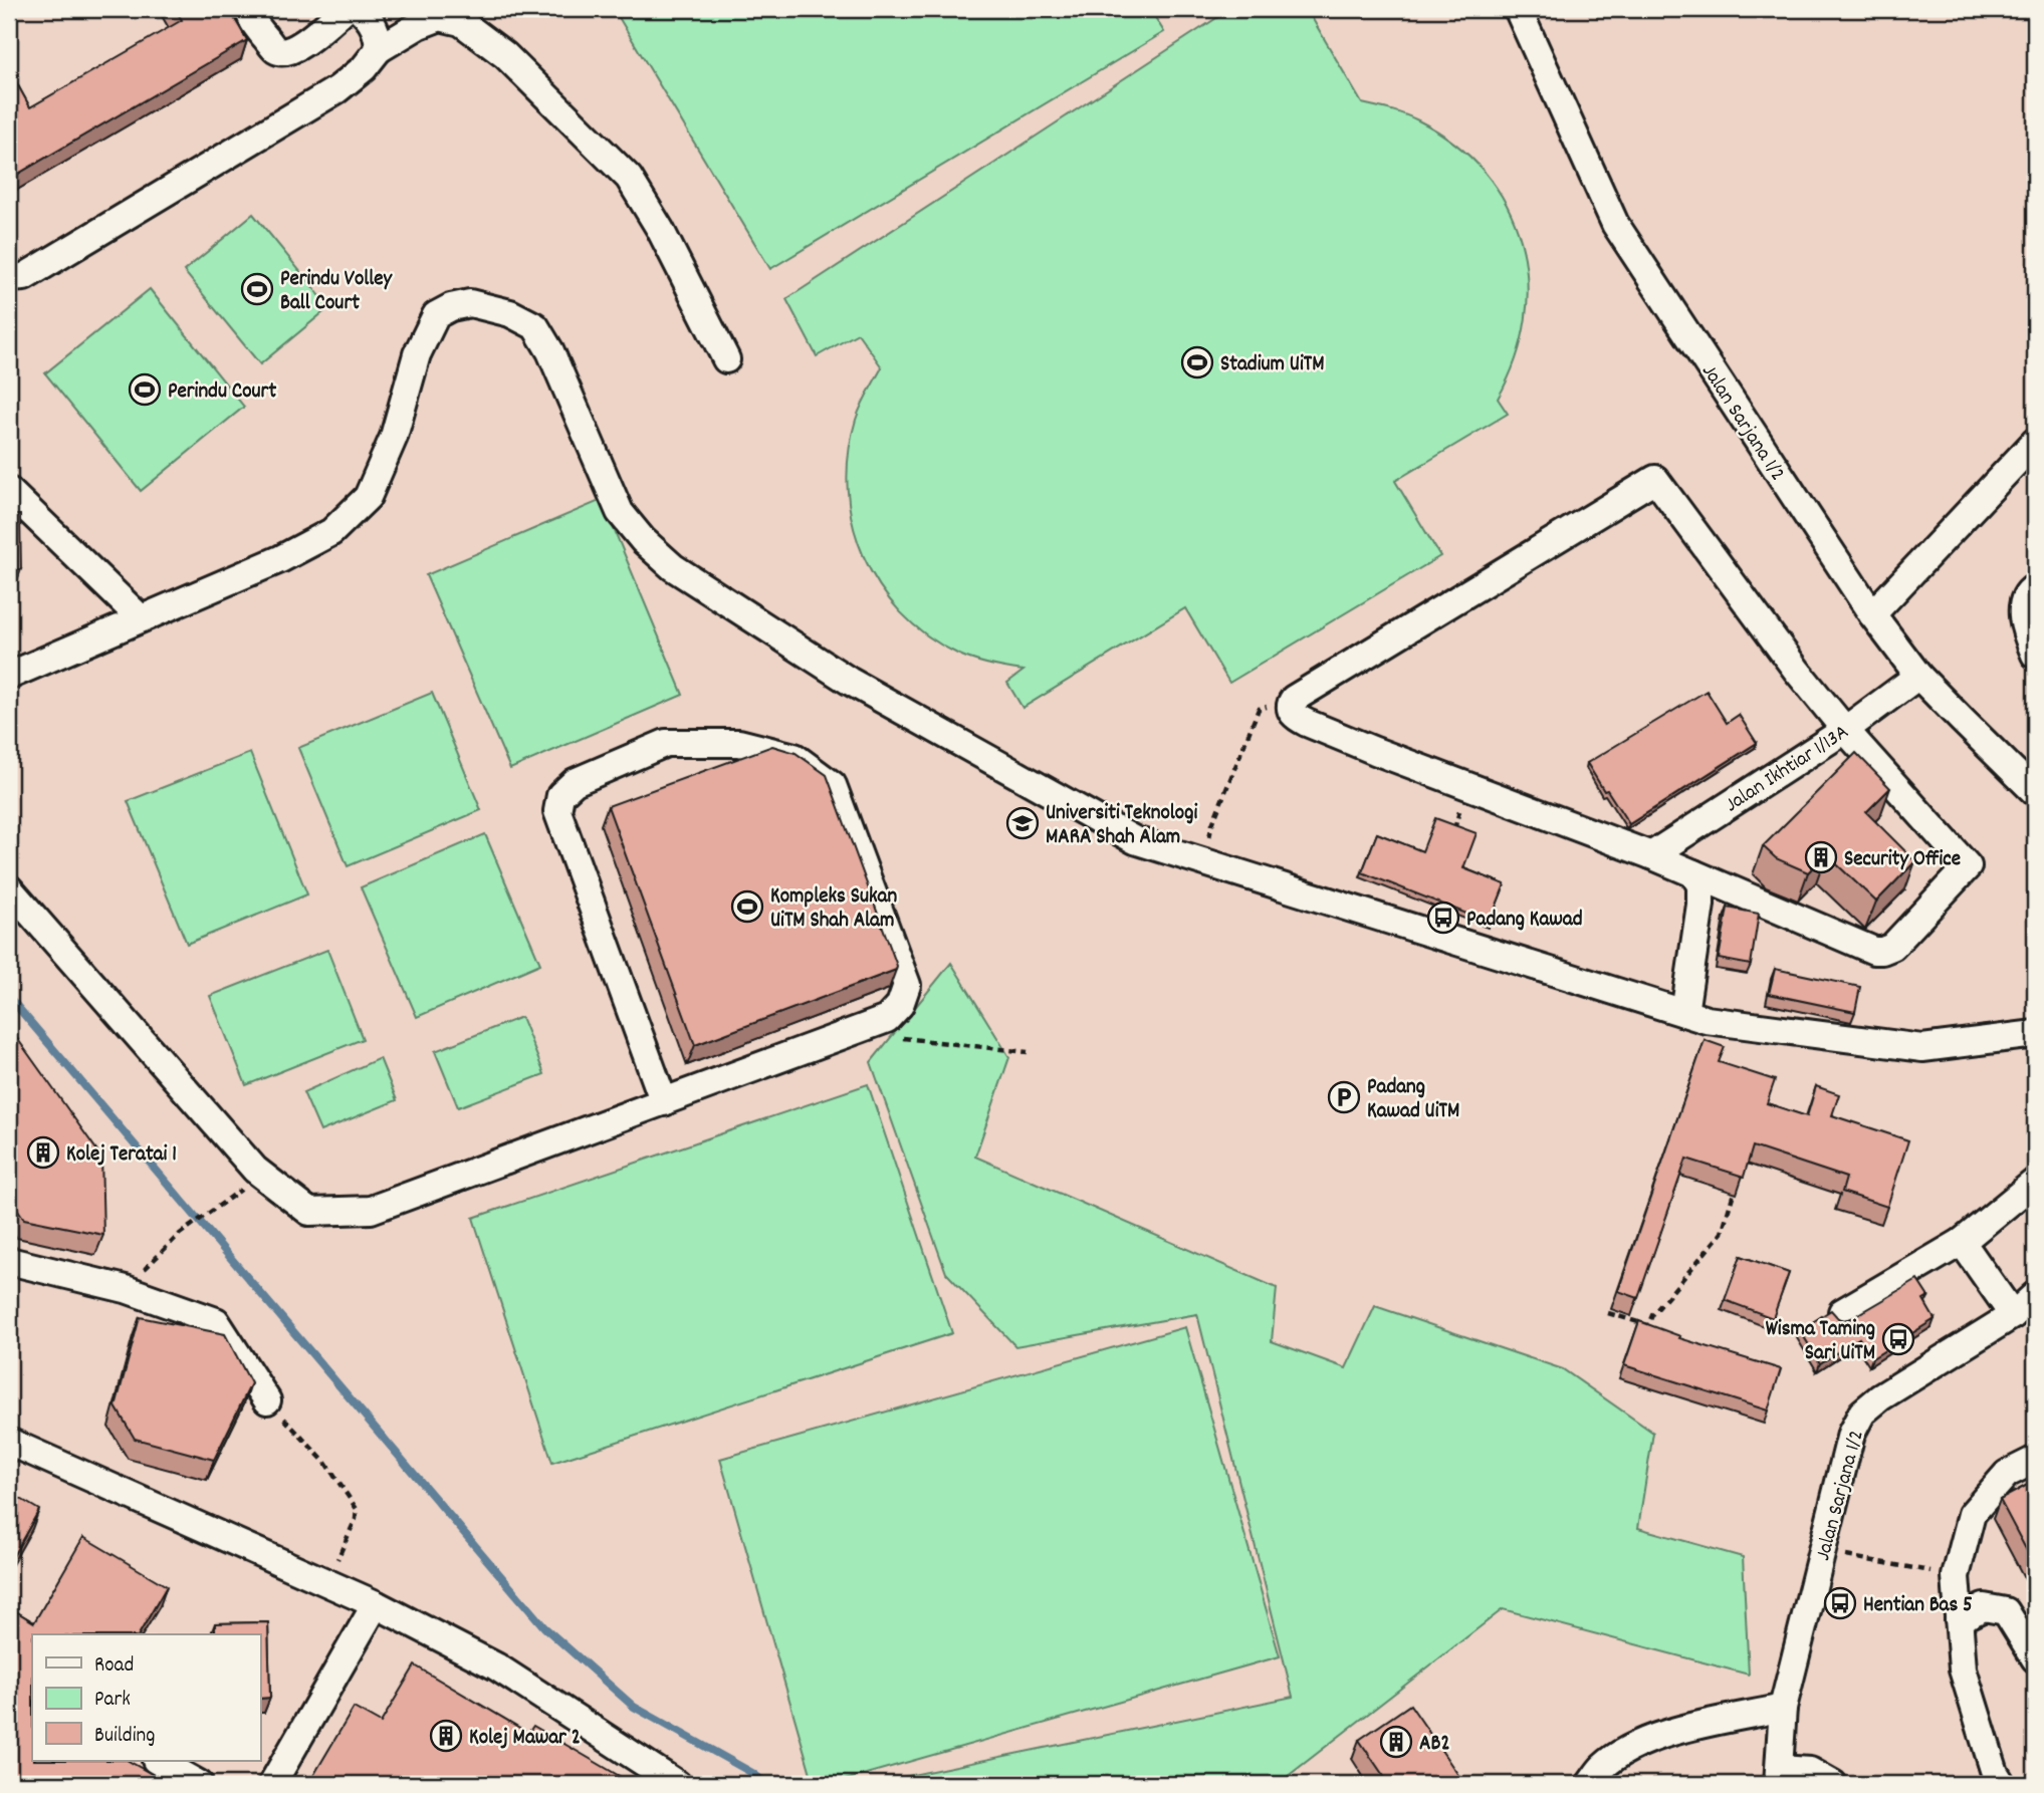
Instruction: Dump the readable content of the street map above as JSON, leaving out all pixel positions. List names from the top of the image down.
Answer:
{
  "streets": {
    "street": ["Jalan Sarjana 1/2", "Jalan Ikhtiar 1/13A"]
  },
  "crossings": [
    ["Jalan Sarjana 1/2", "Jalan Ikhtiar 1/13A"]
  ],
  "places": {
    "sports": [
      "Perindu Volley Ball Court",
      "Stadium UiTM",
      "Perindu Court",
      "Kompleks Sukan UiTM Shah Alam"
    ],
    "school or university": ["Universiti Teknologi MARA Shah Alam"],
    "building": [
      "Security Office",
      "Kolej Teratai 1",
      "Kolej Mawar 2",
      "AB2"
    ],
    "bus stop": ["Padang Kawad", "Wisma Taming Sari UiTM", "Hentian Bas 5"],
    "parking": ["Padang Kawad UiTM"]
  },
  "legend": ["Road", "Park", "Building"]
}
